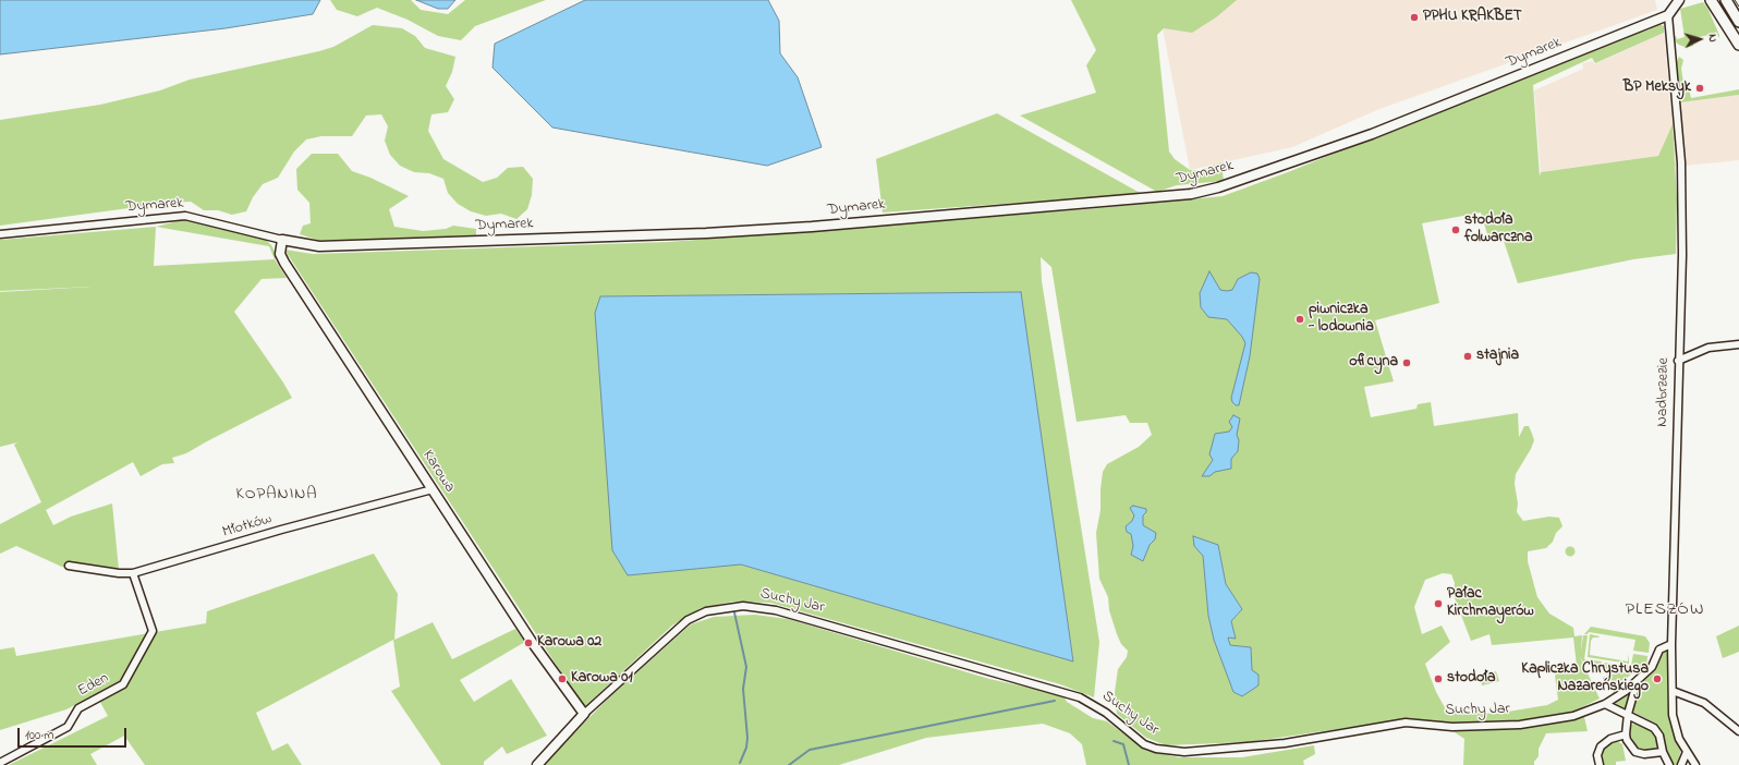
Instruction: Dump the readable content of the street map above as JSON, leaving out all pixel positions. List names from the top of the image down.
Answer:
{
  "streets": {
    "street": [
      "Dymarek",
      "Nadbrzezie",
      "Karowa",
      "Młotków",
      "Suchy Jar",
      "Eden"
    ]
  },
  "crossings": [
    ["Dymarek", "Nadbrzezie"],
    ["Dymarek", "Karowa"],
    ["Nadbrzezie", "Suchy Jar"],
    ["Karowa", "Młotków"],
    ["Karowa", "Suchy Jar"],
    ["Młotków", "Eden"]
  ],
  "districts": ["KOPANINA", "PLESZÓW"],
  "places": [
    "PPHU KRAKBET",
    "BP Meksyk",
    "stodoła folwarczna",
    "piwniczka - lodownia",
    "stajnia",
    "oficyna",
    "Pałac Kirchmayerów",
    "Karowa 02",
    "Karowa 01",
    "stodoła",
    "Kapliczka Chrystusa Nazareńskiego"
  ],
  "scale_bar": "100 m",
  "north": "right"
}
